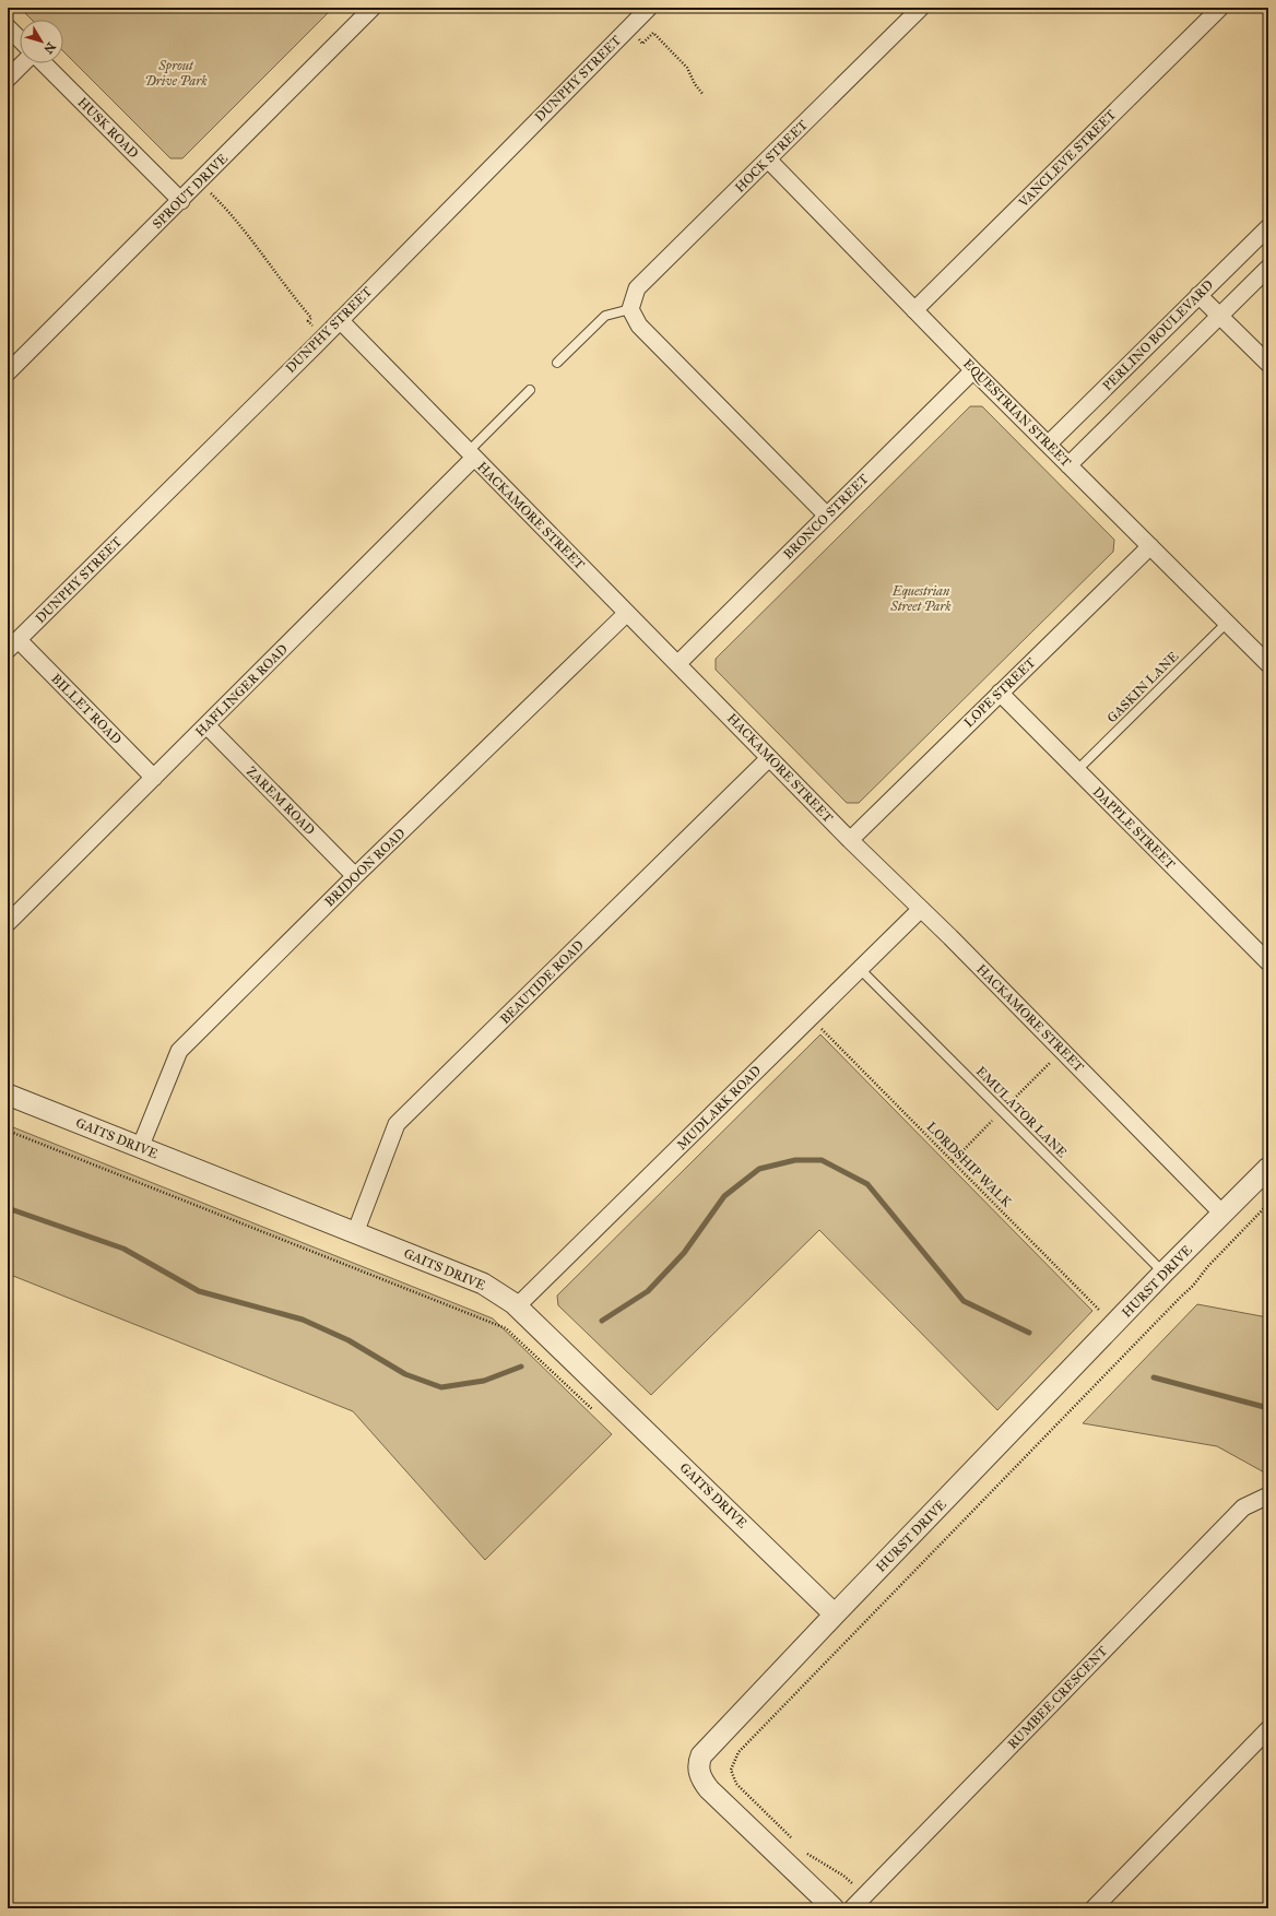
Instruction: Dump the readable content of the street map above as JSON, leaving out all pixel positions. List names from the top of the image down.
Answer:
{
  "streets": {
    "street": [
      "DUNPHY STREET",
      "HUSK ROAD",
      "HOCK STREET",
      "VANCLEVE STREET",
      "SPROUT DRIVE",
      "PERLINO BOULEVARD",
      "EQUESTRIAN STREET",
      "HACKAMORE STREET",
      "BRONCO STREET",
      "HAFLINGER ROAD",
      "LOPE STREET",
      "BILLET ROAD",
      "ZAREM ROAD",
      "DAPPLE STREET",
      "BRIDOON ROAD",
      "BEAUTIDE ROAD",
      "MUDLARK ROAD",
      "GAITS DRIVE",
      "HURST DRIVE",
      "RUMBEE CRESCENT"
    ],
    "lane": ["GASKIN LANE", "EMULATOR LANE"],
    "path": ["LORDSHIP WALK"]
  },
  "crossings": [
    ["DUNPHY STREET", "HACKAMORE STREET"],
    ["DUNPHY STREET", "BILLET ROAD"],
    ["HUSK ROAD", "SPROUT DRIVE"],
    ["HOCK STREET", "EQUESTRIAN STREET"],
    ["VANCLEVE STREET", "EQUESTRIAN STREET"],
    ["PERLINO BOULEVARD", "EQUESTRIAN STREET"],
    ["EQUESTRIAN STREET", "BRONCO STREET"],
    ["EQUESTRIAN STREET", "GASKIN LANE"],
    ["EQUESTRIAN STREET", "LOPE STREET"],
    ["HACKAMORE STREET", "BRONCO STREET"],
    ["HACKAMORE STREET", "HAFLINGER ROAD"],
    ["HACKAMORE STREET", "LOPE STREET"],
    ["HACKAMORE STREET", "BRIDOON ROAD"],
    ["HACKAMORE STREET", "BEAUTIDE ROAD"],
    ["HACKAMORE STREET", "MUDLARK ROAD"],
    ["HACKAMORE STREET", "HURST DRIVE"],
    ["GASKIN LANE", "DAPPLE STREET"],
    ["HAFLINGER ROAD", "BILLET ROAD"],
    ["HAFLINGER ROAD", "ZAREM ROAD"],
    ["LOPE STREET", "DAPPLE STREET"],
    ["ZAREM ROAD", "BRIDOON ROAD"],
    ["BRIDOON ROAD", "GAITS DRIVE"],
    ["BEAUTIDE ROAD", "GAITS DRIVE"],
    ["MUDLARK ROAD", "EMULATOR LANE"],
    ["MUDLARK ROAD", "GAITS DRIVE"],
    ["MUDLARK ROAD", "LORDSHIP WALK"],
    ["EMULATOR LANE", "HURST DRIVE"],
    ["GAITS DRIVE", "HURST DRIVE"],
    ["LORDSHIP WALK", "HURST DRIVE"]
  ],
  "parks": ["Sprout Drive Park", "Equestrian Street Park"],
  "north": "bottom right"
}
